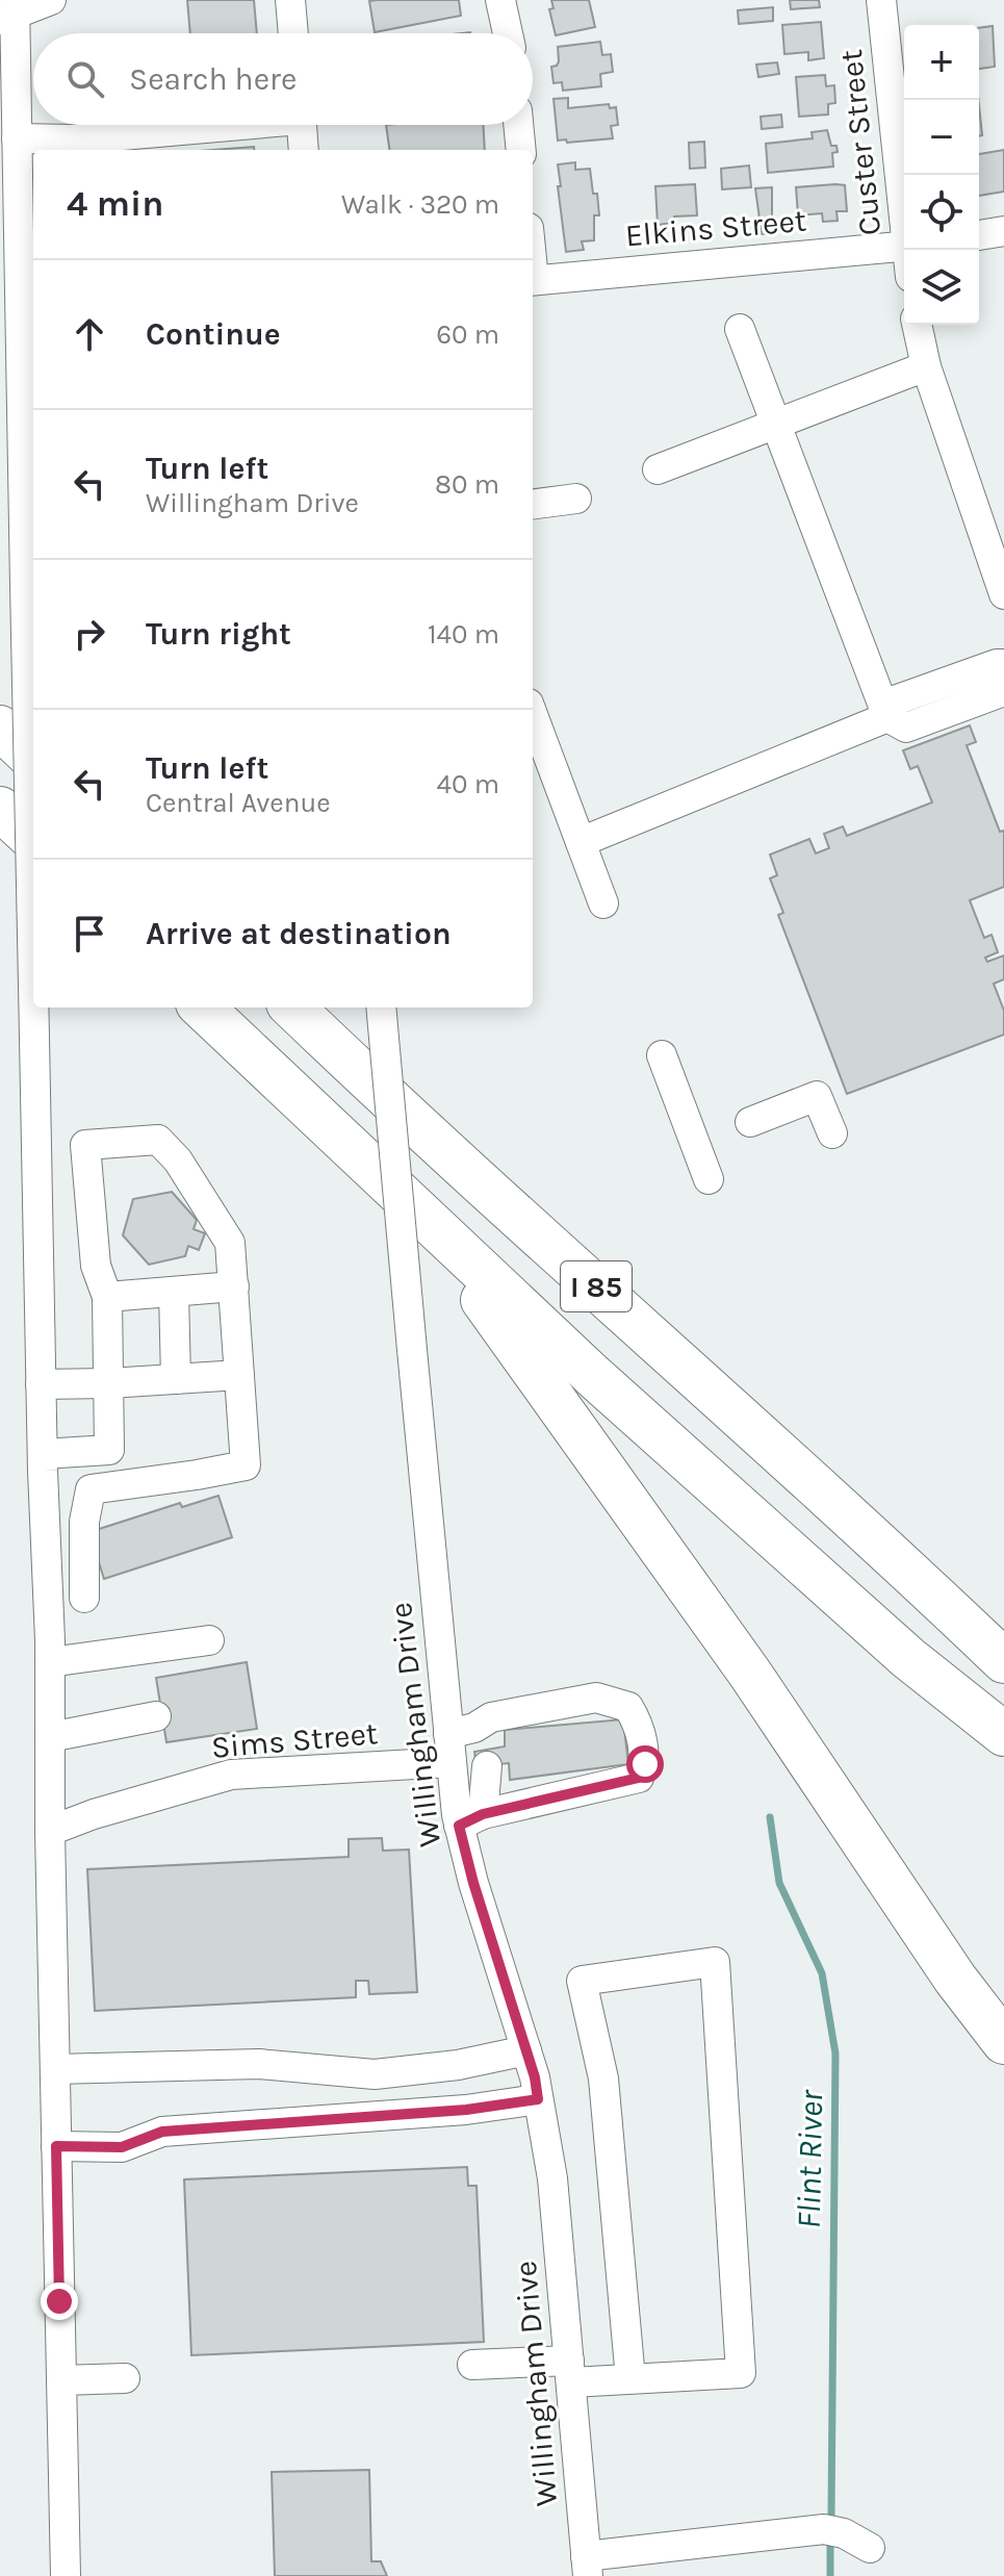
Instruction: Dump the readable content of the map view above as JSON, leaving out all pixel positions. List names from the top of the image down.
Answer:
{
  "streets": {
    "highway": ["I 85"],
    "street": [
      "Custer Street",
      "Elkins Street",
      "Willingham Drive",
      "Sims Street"
    ]
  },
  "crossings": [
    ["Willingham Drive", "Sims Street"]
  ],
  "water": ["Flint River"],
  "page": {
    "map_buttons": ["+", "−"],
    "search": "Search here",
    "heading": ["4 min", "Walk · 320 m"],
    "list": [
      ["Continue", "60 m"],
      ["Turn left", "Willingham Drive", "80 m"],
      ["Turn right", "140 m"],
      ["Turn left", "Central Avenue", "40 m"],
      "Arrive at destination"
    ]
  }
}
